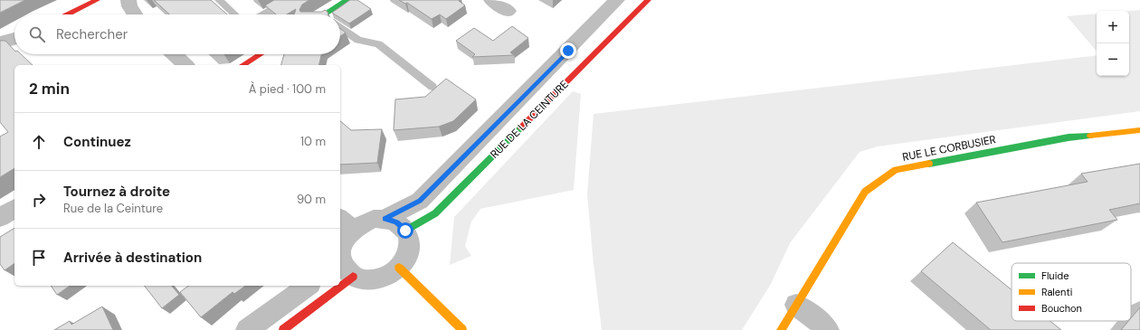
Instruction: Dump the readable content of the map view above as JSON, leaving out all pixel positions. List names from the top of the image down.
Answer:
{
  "streets": {
    "street": ["RUE DE LA CEINTURE", "RUE LE CORBUSIER"]
  },
  "legend": ["Fluide", "Ralenti", "Bouchon"],
  "page": {
    "map_buttons": ["+", "−"],
    "search": "Rechercher",
    "heading": ["2 min", "À pied · 100 m"],
    "list": [
      ["Continuez", "10 m"],
      ["Tournez à droite", "Rue de la Ceinture", "90 m"],
      "Arrivée à destination"
    ]
  }
}
